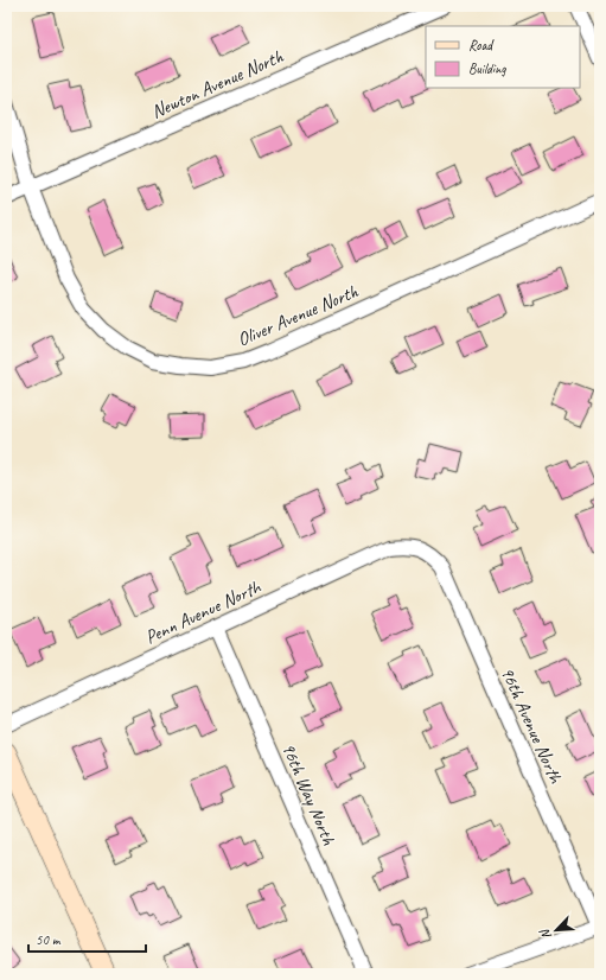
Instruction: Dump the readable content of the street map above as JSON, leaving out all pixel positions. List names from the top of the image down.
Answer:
{
  "streets": {
    "street": [
      "Newton Avenue North",
      "Oliver Avenue North",
      "Penn Avenue North",
      "96th Avenue North",
      "96th Way North"
    ]
  },
  "crossings": [
    ["Newton Avenue North", "Oliver Avenue North"],
    ["Penn Avenue North", "96th Avenue North"],
    ["Penn Avenue North", "96th Way North"]
  ],
  "legend": ["Road", "Building"],
  "scale_bar": "50 m",
  "north": "bottom left"
}
